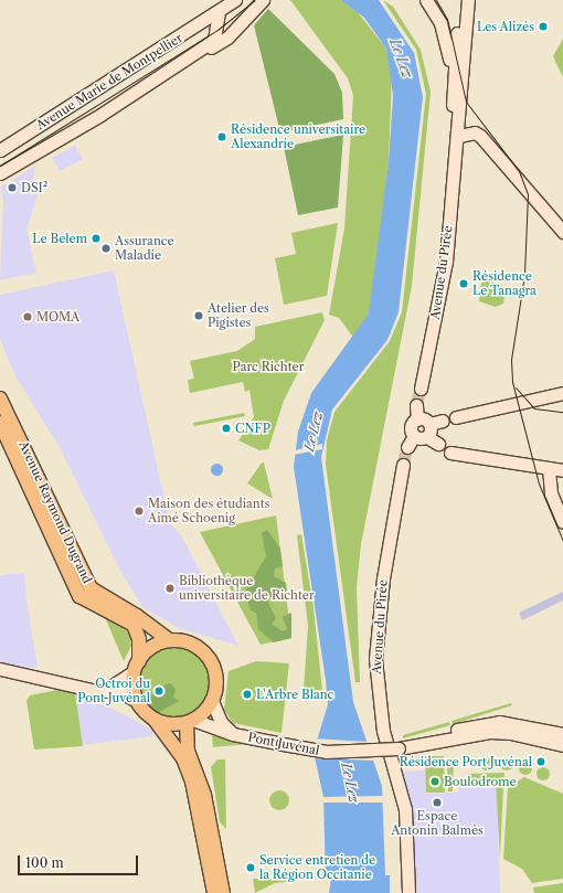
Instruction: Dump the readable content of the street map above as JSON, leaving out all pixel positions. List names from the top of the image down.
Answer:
{
  "streets": {
    "main road": [
      "Avenue Marie de Montpellier",
      "Avenue du Pirée",
      "Avenue Raymond Dugrand",
      "Pont Juvénal"
    ]
  },
  "crossings": [
    ["Avenue Raymond Dugrand", "Pont Juvénal"]
  ],
  "water": ["Le Lez"],
  "parks": ["Parc Richter"],
  "places": [
    "Les Alizés",
    "Résidence universitaire Alexandrie",
    "DSI²",
    "Le Belem",
    "Assurance Maladie",
    "Résidence Le Tanagra",
    "Atelier des Pigistes",
    "MOMA",
    "CNFP",
    "Maison des étudiants Aimé Schoenig",
    "Bibliothèque universitaire de Richter",
    "Octroi du Pont Juvénal",
    "L'Arbre Blanc",
    "Résidence Port Juvénal",
    "Boulodrome",
    "Espace Antonin Balmès",
    "Service entretien de la Région Occitanie"
  ],
  "scale_bar": "100 m"
}
